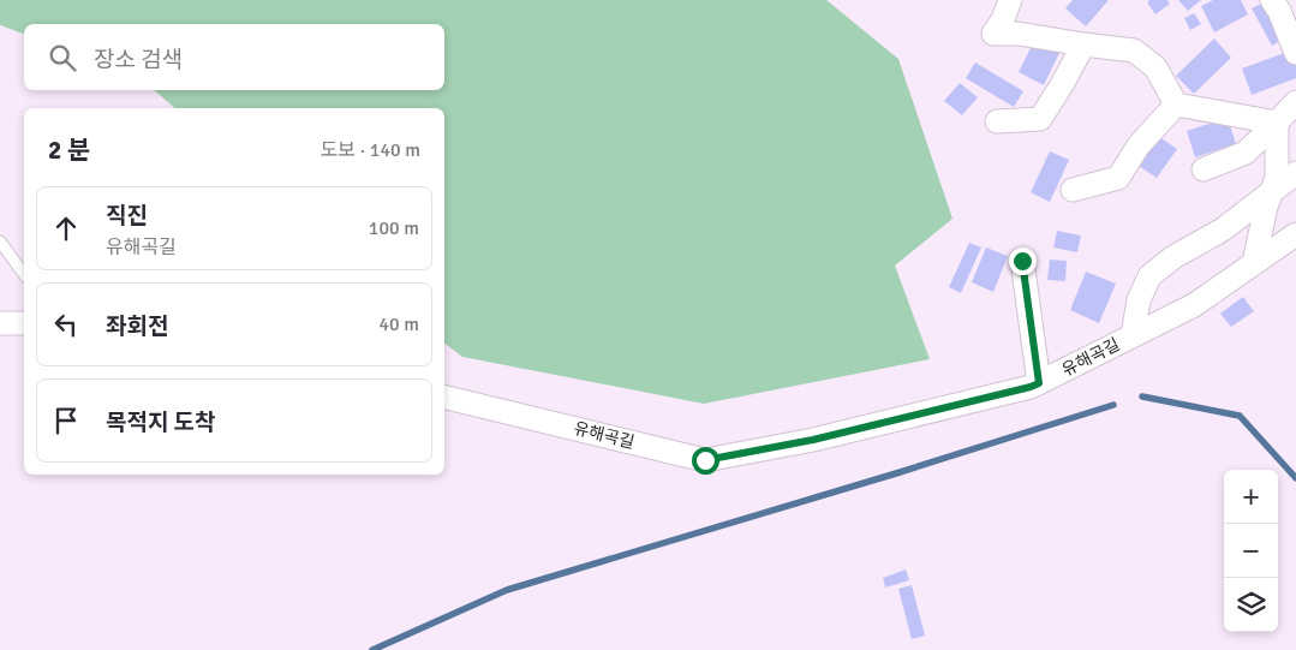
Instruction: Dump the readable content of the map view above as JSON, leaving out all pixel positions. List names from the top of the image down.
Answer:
{
  "streets": {
    "street": ["유해곡길"]
  },
  "page": {
    "search": "장소 검색",
    "heading": ["2 분", "도보 · 140 m"],
    "list": [
      ["직진", "유해곡길", "100 m"],
      ["좌회전", "40 m"],
      "목적지 도착"
    ],
    "map_buttons": ["+", "−"]
  }
}
